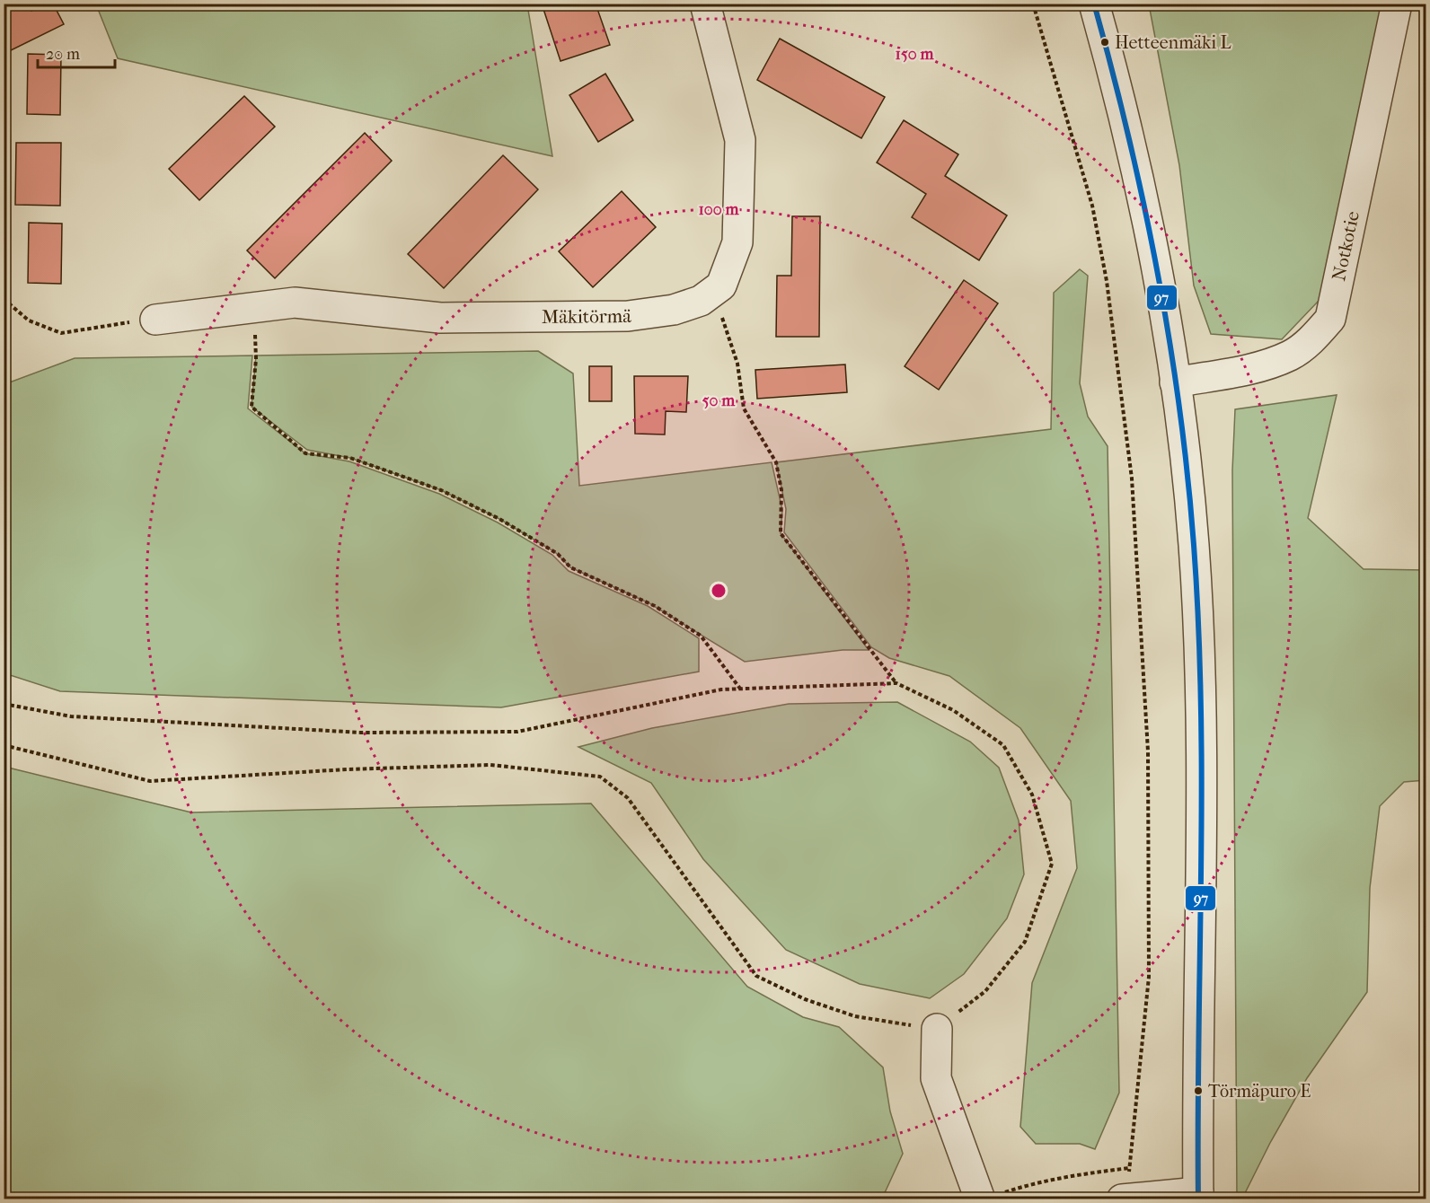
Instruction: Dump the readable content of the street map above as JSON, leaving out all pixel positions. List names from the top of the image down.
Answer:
{
  "streets": {
    "street": ["Notkotie", "Mäkitörmä"]
  },
  "places": ["Hetteenmäki L", "Törmäpuro E"],
  "lines": ["transit line 97"],
  "scale_bar": "20 m",
  "rings": ["150 m", "100 m", "50 m"]
}
